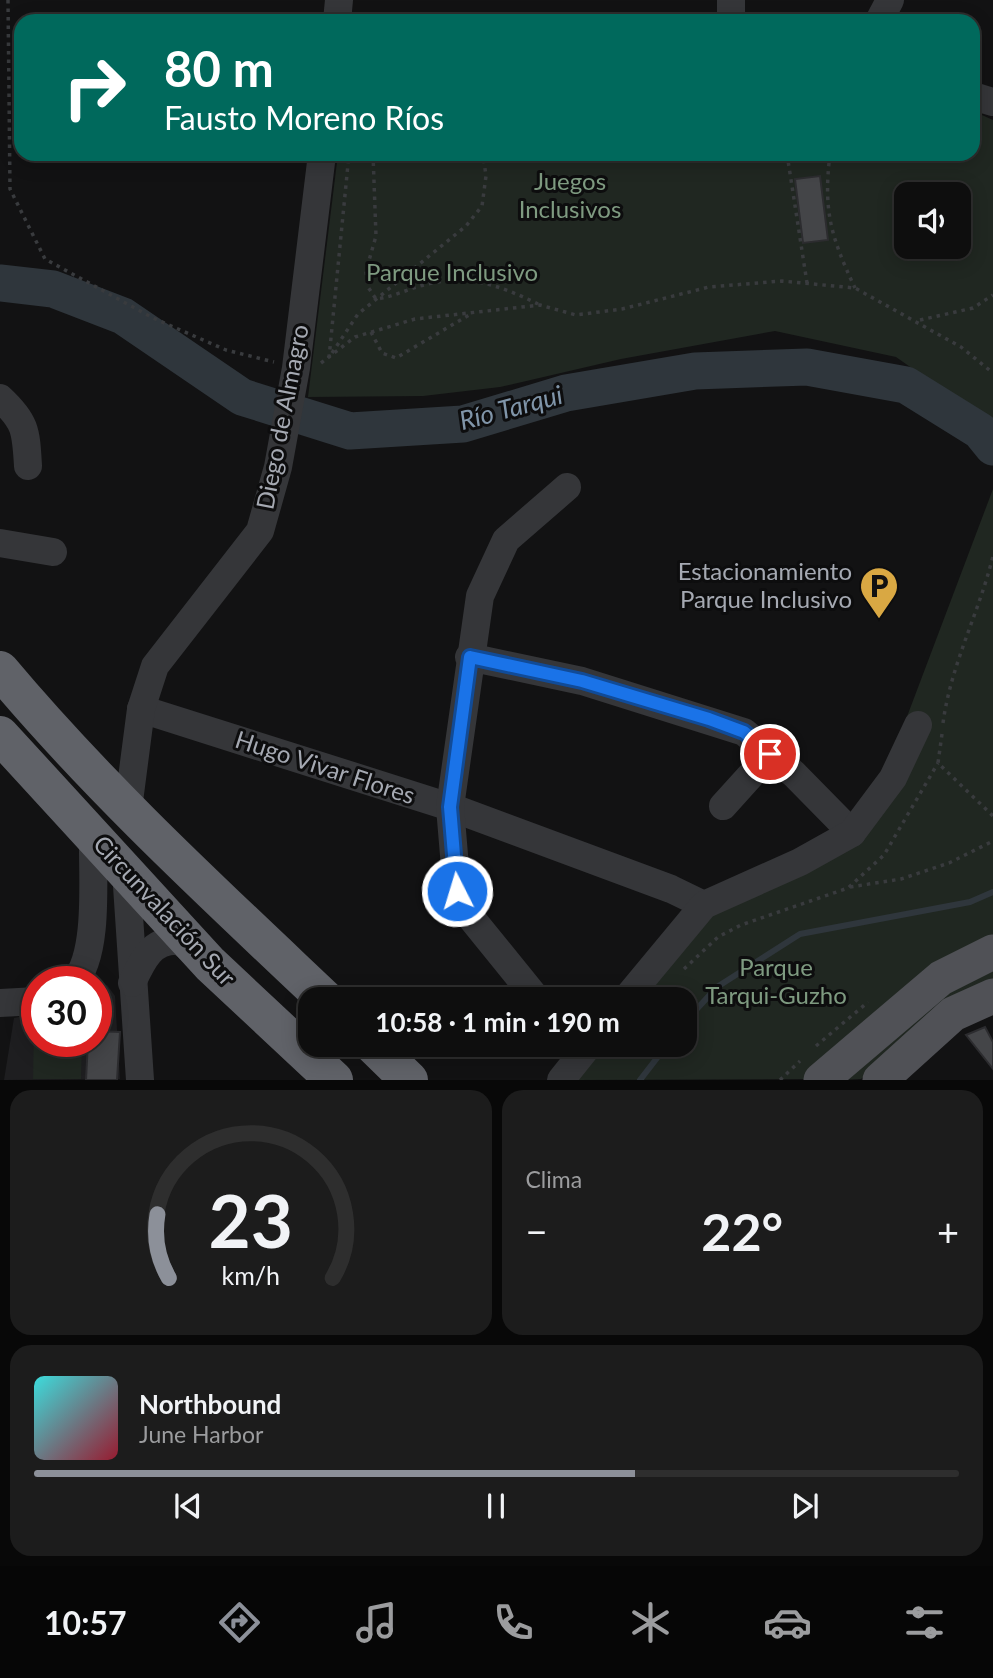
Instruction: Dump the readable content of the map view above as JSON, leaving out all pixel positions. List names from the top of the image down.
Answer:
{
  "streets": {
    "highway": ["Circunvalación Sur"],
    "street": ["Diego de Almagro", "Hugo Vivar Flores"]
  },
  "crossings": [
    ["Diego de Almagro", "Hugo Vivar Flores"],
    ["Diego de Almagro", "Circunvalación Sur"]
  ],
  "water": ["Río Tarqui"],
  "parks": ["Juegos Inclusivos", "Parque Inclusivo", "Parque Tarqui-Guzho"],
  "places": {
    "parking": ["Estacionamiento Parque Inclusivo"]
  },
  "page": {
    "turn": ["80 m", "Fausto Moreno Ríos"],
    "limit": "30",
    "trip": "10:58 · 1 min · 190 m",
    "tile": "Clima",
    "heat": ["−", "22°", "+"],
    "song": ["Northbound", "June Harbor"],
    "tabs": "10:57",
    "gauge": ["23", "km/h"]
  }
}
